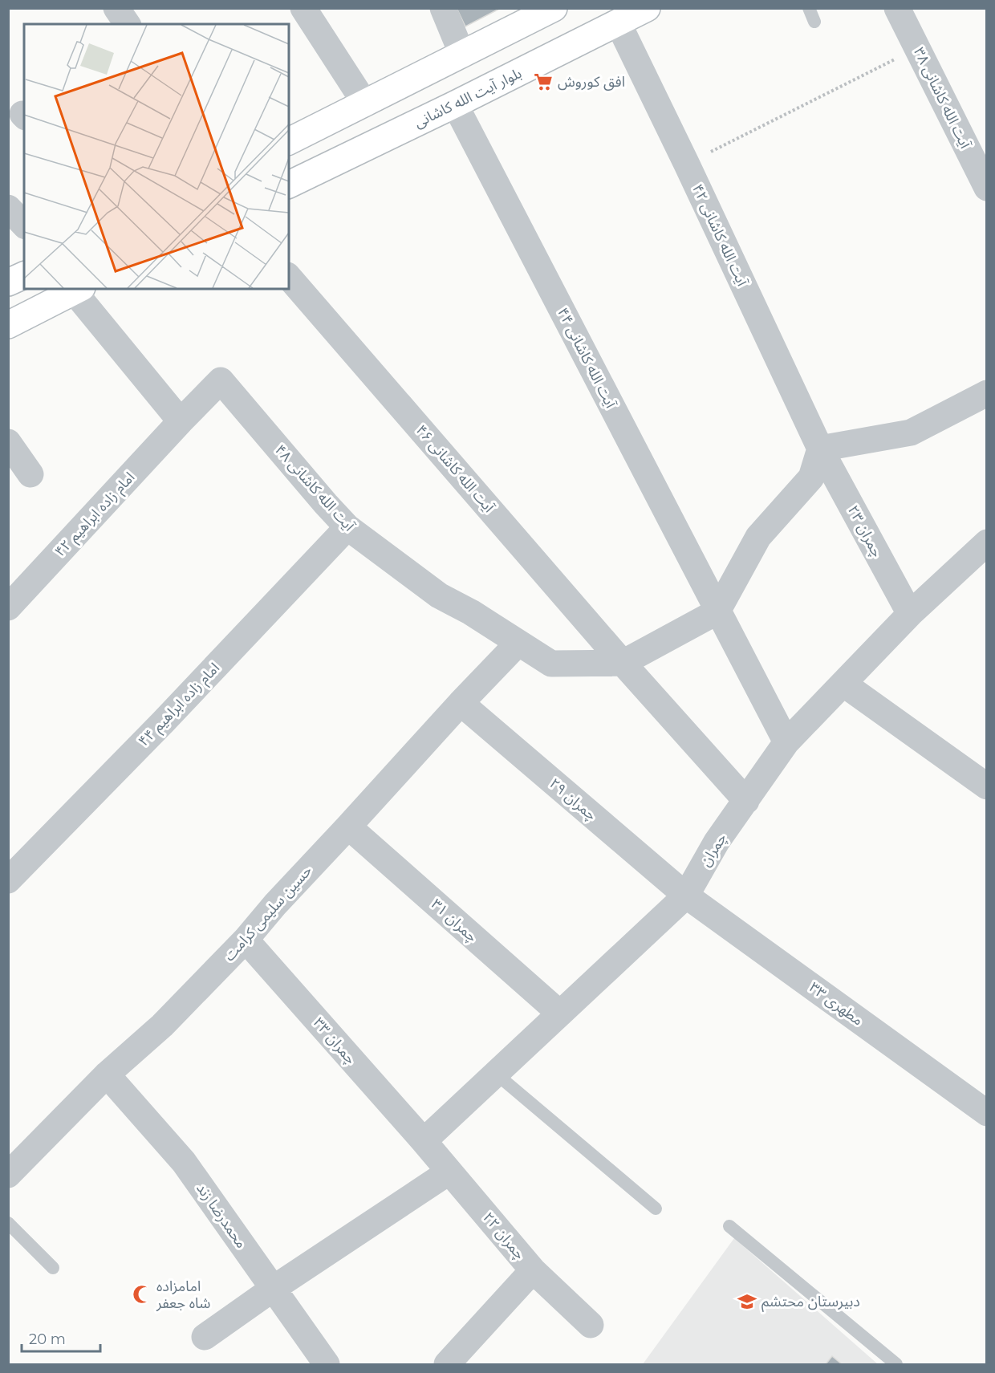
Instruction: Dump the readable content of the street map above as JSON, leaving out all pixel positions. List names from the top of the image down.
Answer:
{
  "streets": {
    "main road": ["بلوار آیت الله کاشانی"],
    "street": [
      "آیت الله کاشانی ۳۸",
      "آیت الله کاشانی ۴۲",
      "آیت الله کاشانی ۴۴",
      "آیت الله کاشانی ۴۶",
      "آیت الله کاشانی ۴۸",
      "امام زاده ابراهیم ۴۲",
      "چمران ۲۳",
      "امام زاده ابراهیم ۴۴",
      "چمران ۲۹",
      "چمران",
      "حسین سلیمی کرامت",
      "چمران ۳۱",
      "مطهری ۳۳",
      "چمران ۳۳",
      "محمدرضا زند",
      "چمران ۲۲"
    ]
  },
  "crossings": [
    ["بلوار آیت الله کاشانی", "آیت الله کاشانی ۴۲"],
    ["بلوار آیت الله کاشانی", "آیت الله کاشانی ۴۴"],
    ["آیت الله کاشانی ۴۲", "چمران ۲۳"],
    ["آیت الله کاشانی ۴۴", "چمران"],
    ["آیت الله کاشانی ۴۶", "آیت الله کاشانی ۴۸"],
    ["آیت الله کاشانی ۴۶", "چمران"],
    ["آیت الله کاشانی ۴۸", "امام زاده ابراهیم ۴۲"],
    ["آیت الله کاشانی ۴۸", "امام زاده ابراهیم ۴۴"],
    ["آیت الله کاشانی ۴۸", "حسین سلیمی کرامت"],
    ["چمران ۲۳", "چمران"],
    ["چمران ۲۹", "چمران"],
    ["چمران ۲۹", "حسین سلیمی کرامت"],
    ["چمران ۲۹", "مطهری ۳۳"],
    ["چمران", "چمران ۳۱"],
    ["چمران", "مطهری ۳۳"],
    ["چمران", "چمران ۳۳"],
    ["چمران", "چمران ۲۲"],
    ["حسین سلیمی کرامت", "چمران ۳۱"],
    ["حسین سلیمی کرامت", "چمران ۳۳"],
    ["حسین سلیمی کرامت", "محمدرضا زند"],
    ["چمران ۳۳", "چمران ۲۲"]
  ],
  "places": {
    "supermarket": ["افق کوروش"],
    "mosque": ["امامزاده شاه جعفر"],
    "school or university": ["دبیرستان محتشم"]
  },
  "scale_bar": "20 m"
}
